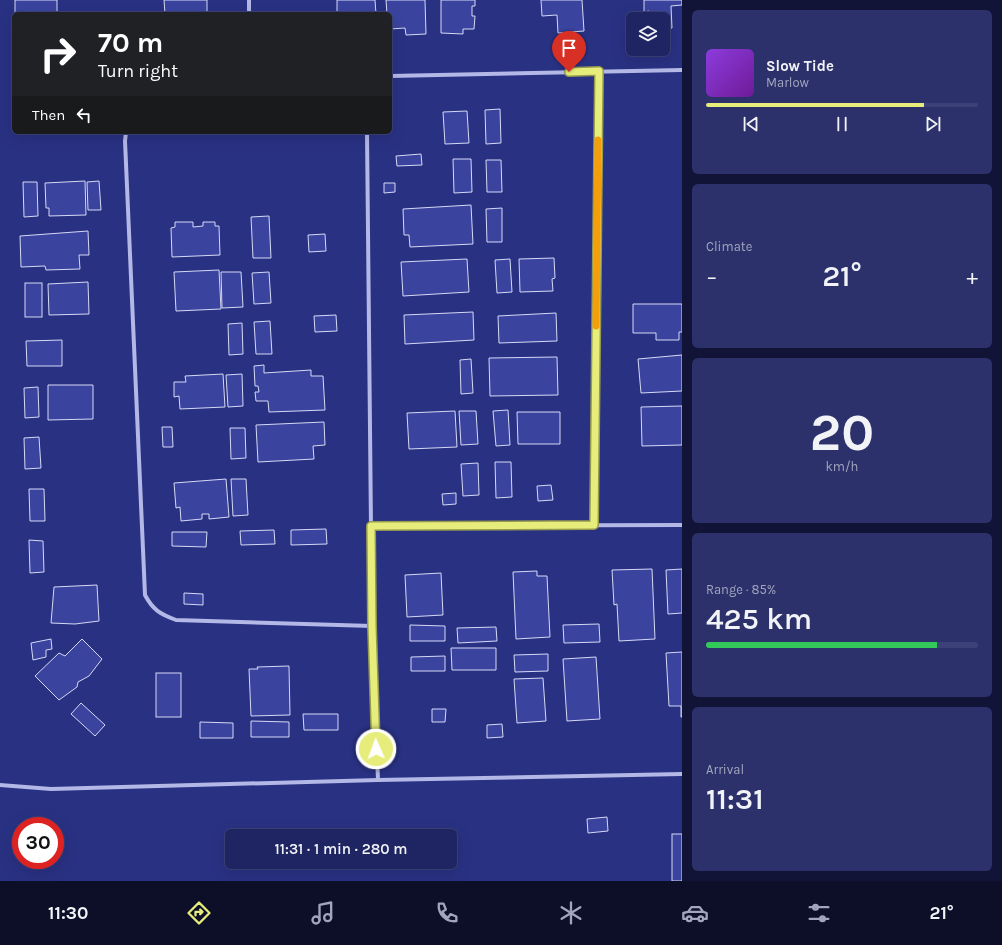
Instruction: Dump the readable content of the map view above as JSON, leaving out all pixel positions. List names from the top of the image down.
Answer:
{
  "page": {
    "turn": ["70 m", "Turn right"],
    "song": ["Slow Tide", "Marlow"],
    "then": "Then",
    "tile": [
      "Climate",
      ["20", "km/h"],
      ["Range · 85%", "425 km"],
      ["Arrival", "11:31"]
    ],
    "heat": ["−", "21°", "+"],
    "limit": "30",
    "trip": "11:31 · 1 min · 280 m",
    "tabs": ["11:30", "21°"]
  }
}
